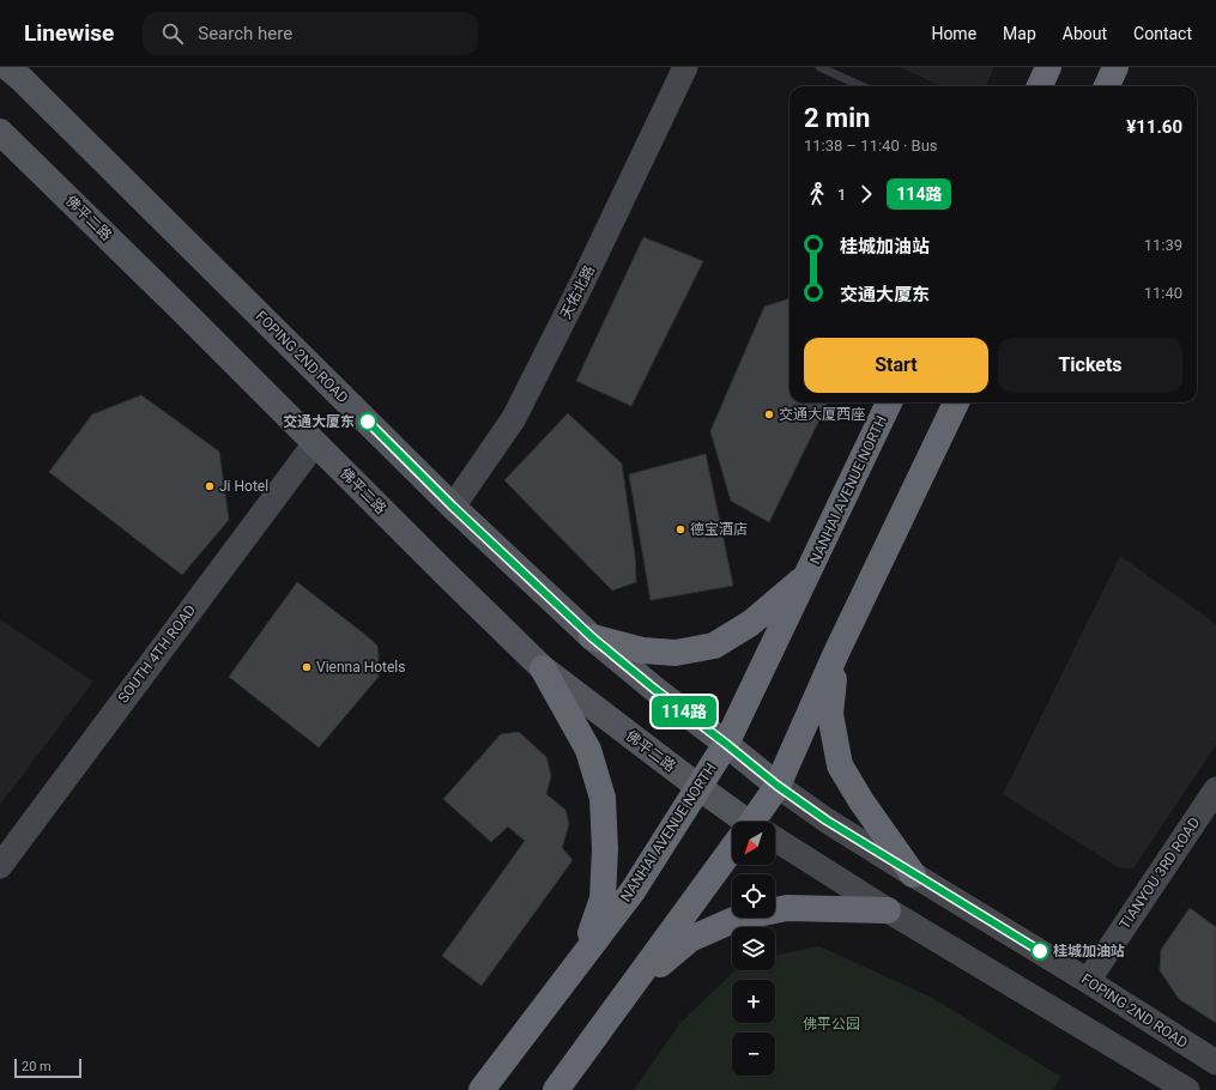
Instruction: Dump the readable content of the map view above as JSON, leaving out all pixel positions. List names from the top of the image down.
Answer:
{
  "streets": {
    "highway": ["NANHAI AVENUE NORTH"],
    "main road": ["佛平二路", "FOPING 2ND ROAD"],
    "street": ["天佑北路", "SOUTH 4TH ROAD", "TIANYOU 3RD ROAD"]
  },
  "crossings": [
    ["佛平二路", "NANHAI AVENUE NORTH"],
    ["佛平二路", "SOUTH 4TH ROAD"],
    ["天佑北路", "FOPING 2ND ROAD"],
    ["FOPING 2ND ROAD", "NANHAI AVENUE NORTH"],
    ["FOPING 2ND ROAD", "TIANYOU 3RD ROAD"]
  ],
  "parks": ["佛平公园"],
  "places": [
    "交通大厦西座",
    "交通大厦东",
    "Ji Hotel",
    "德宝酒店",
    "Vienna Hotels",
    "桂城加油站"
  ],
  "lines": ["bus line 114路"],
  "scale_bar": "20 m",
  "north": "bottom left",
  "page": {
    "header": "Linewise",
    "search": "Search here",
    "nav": [
      "Home",
      "Map",
      "About",
      "Contact"
    ],
    "on_map": "114路",
    "heading": ["2 min", "11:38 – 11:40 · Bus", "¥11.60"],
    "legs": ["1", "114路"],
    "list": [
      {
        "name": "桂城加油站",
        "value": "11:39"
      },
      {
        "name": "交通大厦东",
        "value": "11:40"
      }
    ],
    "buttons": ["Start", "Tickets"],
    "map_buttons": ["+", "−"],
    "scale": "20 m"
  }
}
